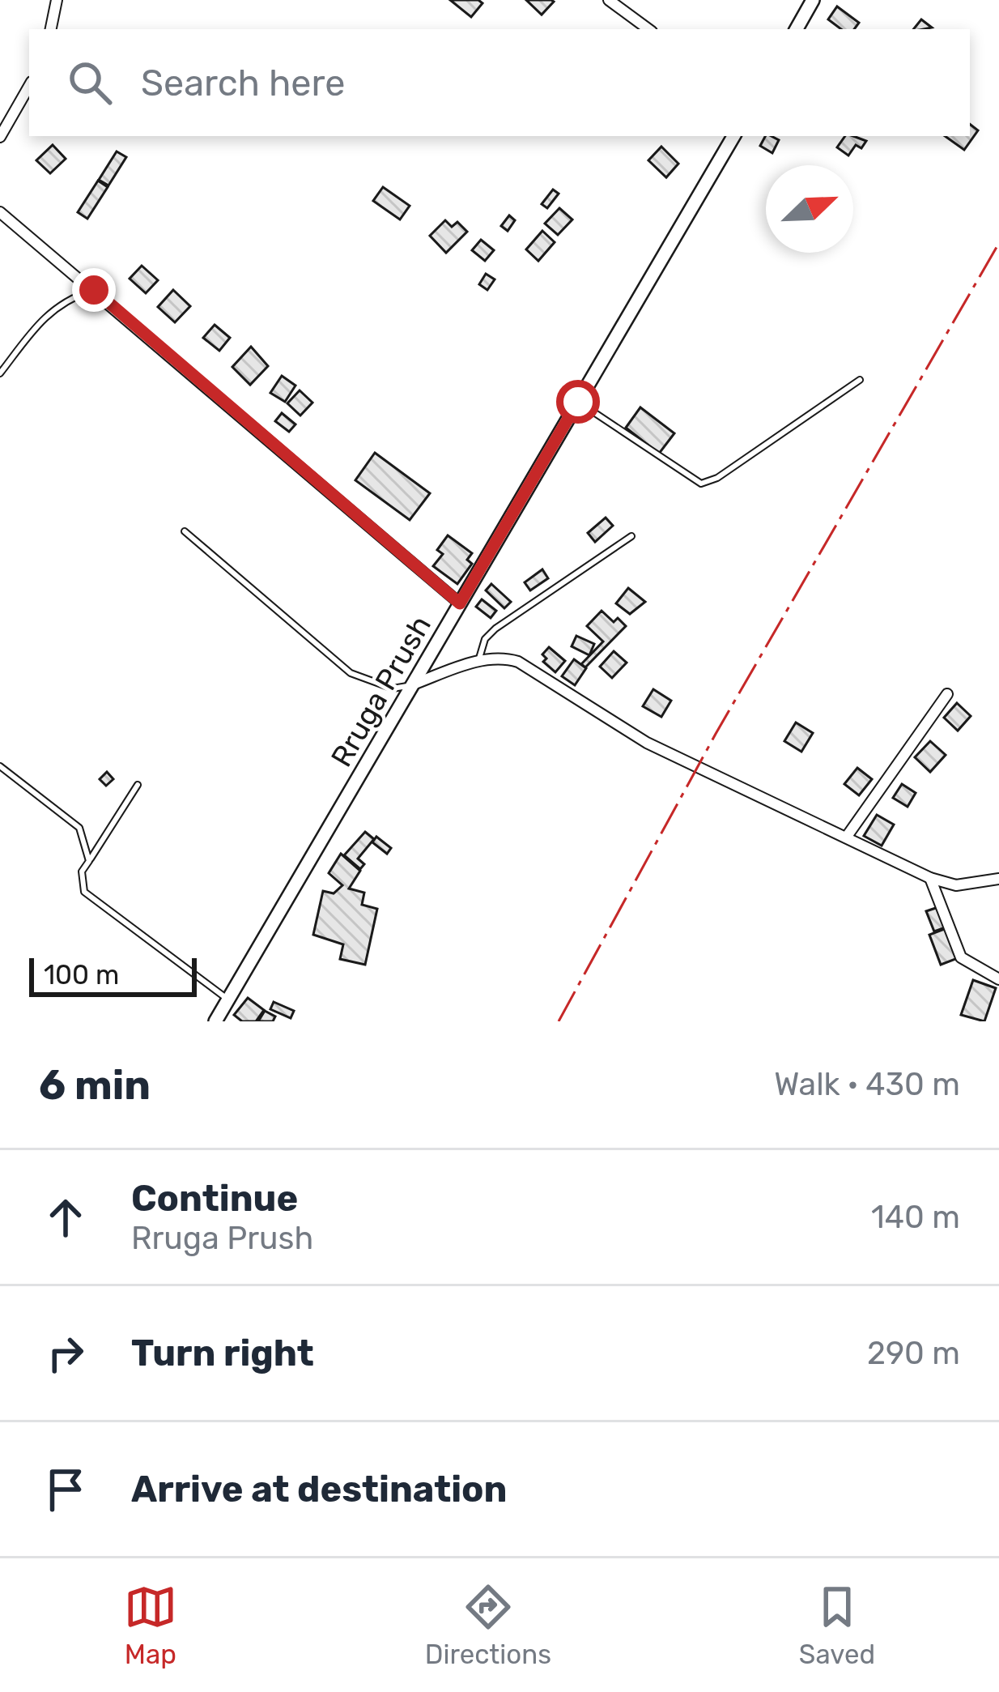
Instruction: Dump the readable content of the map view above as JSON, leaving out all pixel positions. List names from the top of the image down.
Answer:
{
  "streets": {
    "street": ["Rruga Prush"]
  },
  "scale_bar": "100 m",
  "north": "top right",
  "page": {
    "search": "Search here",
    "scale": "100 m",
    "heading": ["6 min", "Walk · 430 m"],
    "list": [
      ["Continue", "Rruga Prush", "140 m"],
      ["Turn right", "290 m"],
      "Arrive at destination"
    ],
    "nav": ["Map", "Directions", "Saved"]
  }
}
